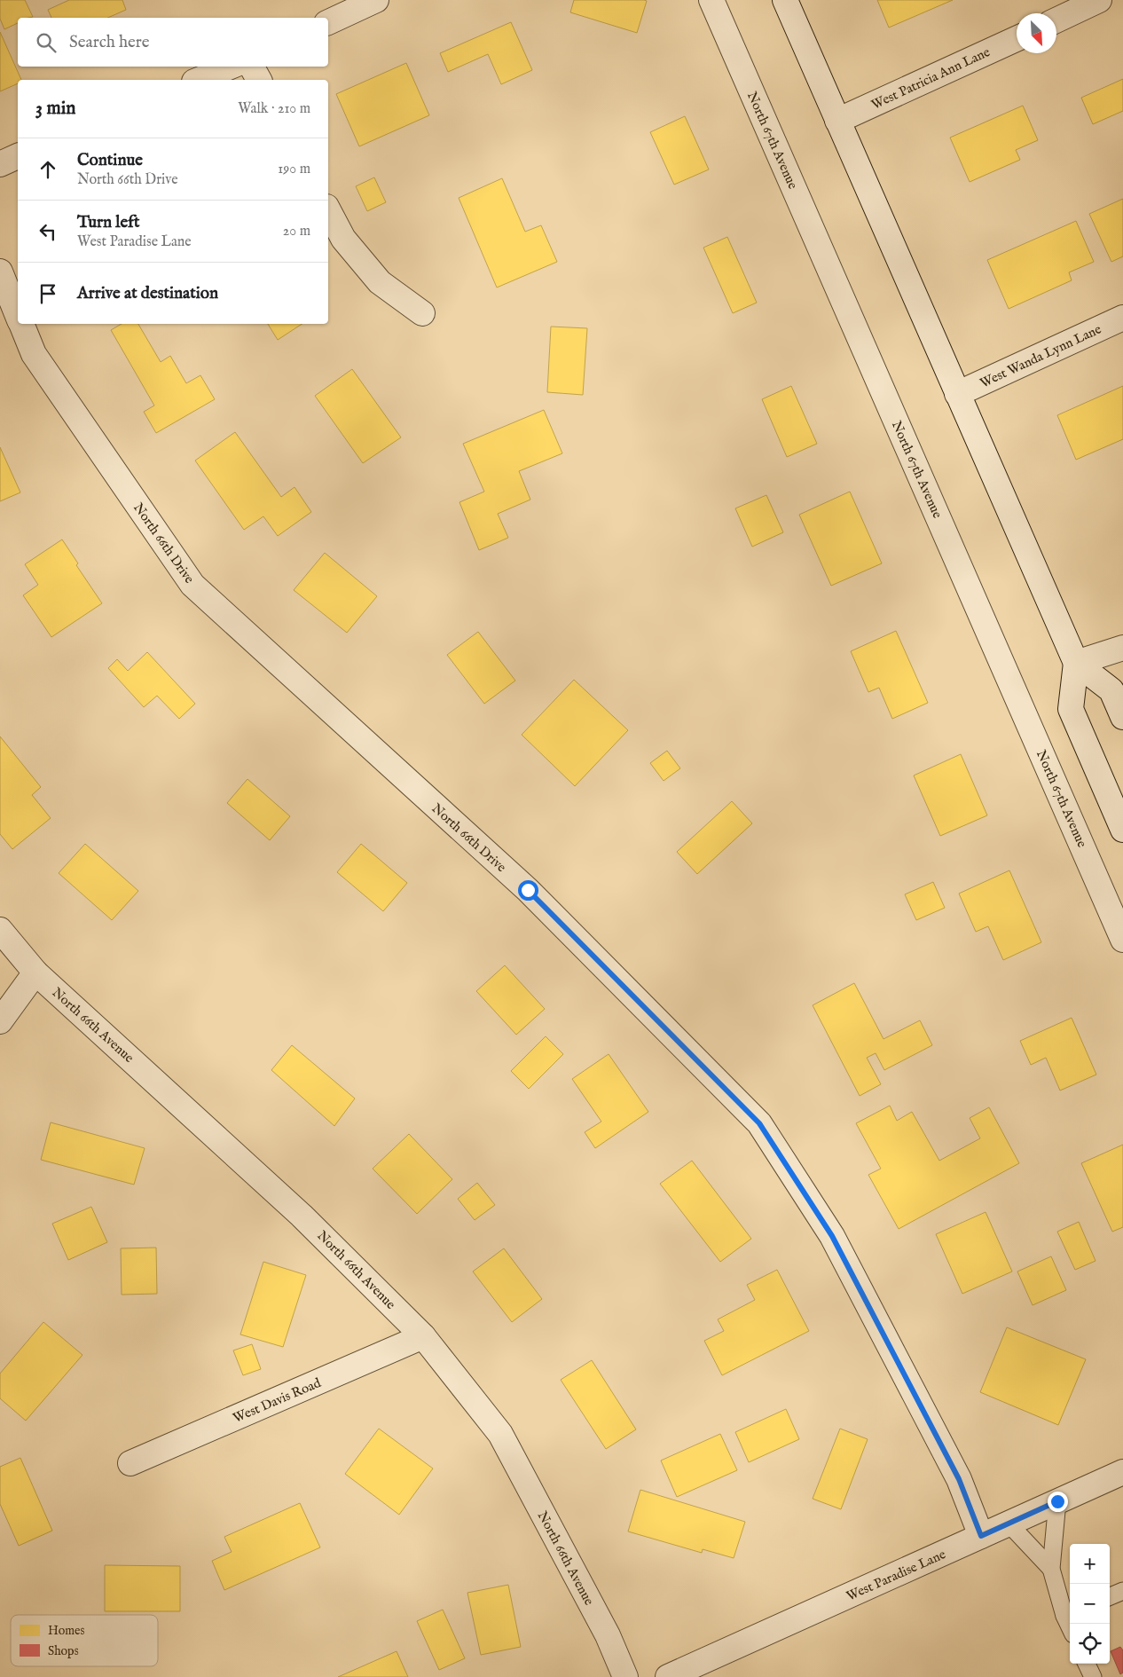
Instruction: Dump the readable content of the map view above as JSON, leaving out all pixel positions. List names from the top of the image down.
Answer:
{
  "streets": {
    "street": [
      "West Patricia Ann Lane",
      "North 67th Avenue",
      "West Wanda Lynn Lane",
      "North 66th Drive",
      "North 66th Avenue",
      "West Davis Road",
      "West Paradise Lane"
    ]
  },
  "crossings": [
    ["North 66th Drive", "West Paradise Lane"],
    ["North 66th Avenue", "West Davis Road"]
  ],
  "legend": ["Homes", "Shops"],
  "north": "bottom right",
  "page": {
    "search": "Search here",
    "heading": ["3 min", "Walk · 210 m"],
    "list": [
      ["Continue", "North 66th Drive", "190 m"],
      ["Turn left", "West Paradise Lane", "20 m"],
      "Arrive at destination"
    ],
    "map_buttons": ["+", "−"]
  }
}
